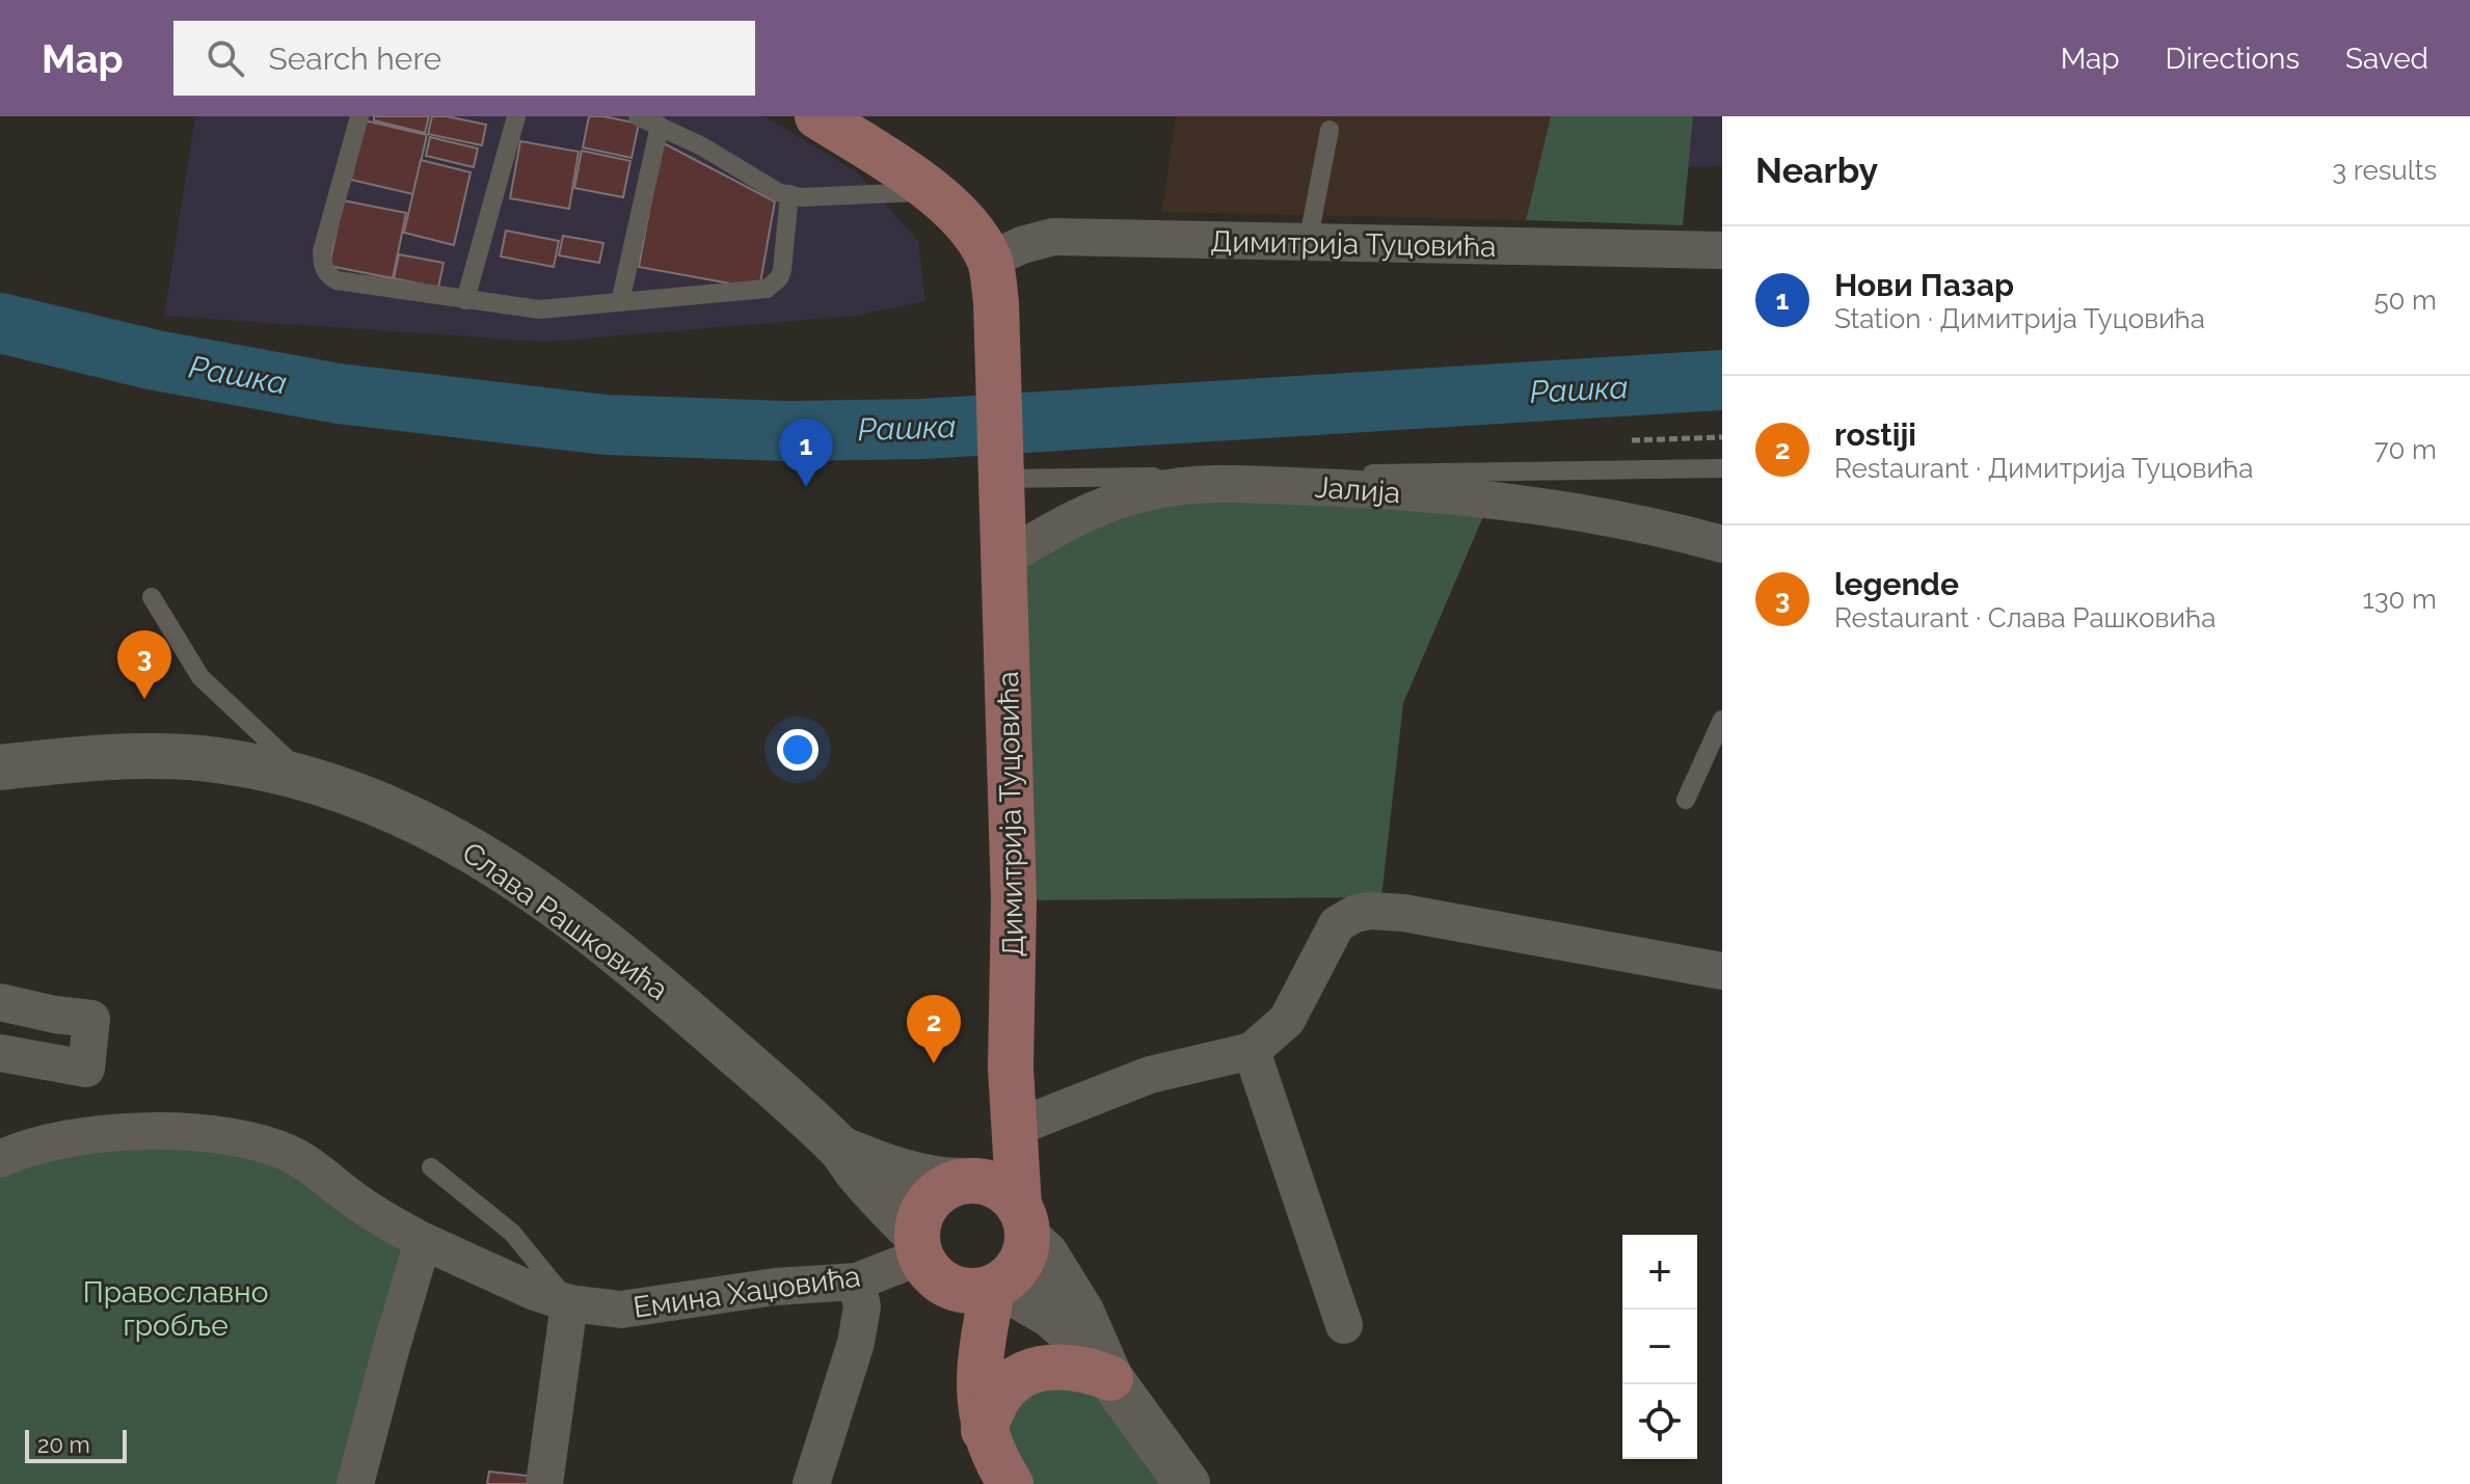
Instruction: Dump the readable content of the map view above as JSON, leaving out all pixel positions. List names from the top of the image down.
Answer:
{
  "streets": {
    "main road": ["Димитрија Туцовића", "Слава Рашковића"],
    "street": ["Јалија", "Емина Хаџовића"]
  },
  "crossings": [
    ["Димитрија Туцовића", "Јалија"]
  ],
  "water": ["Рашка"],
  "parks": ["Православно гробље"],
  "scale_bar": "20 m",
  "page": {
    "header": "Map",
    "search": "Search here",
    "nav": ["Map", "Directions", "Saved"],
    "heading": ["Nearby", "3 results"],
    "list": [
      {
        "mark": "1",
        "name": "Нови Пазар",
        "note": "Station · Димитрија Туцовића",
        "value": "50 m"
      },
      {
        "mark": "2",
        "name": "rostiji",
        "note": "Restaurant · Димитрија Туцовића",
        "value": "70 m"
      },
      {
        "mark": "3",
        "name": "legende",
        "note": "Restaurant · Слава Рашковића",
        "value": "130 m"
      }
    ],
    "pins": ["1", "3", "2"],
    "map_buttons": ["+", "−"],
    "scale": "20 m"
  }
}
